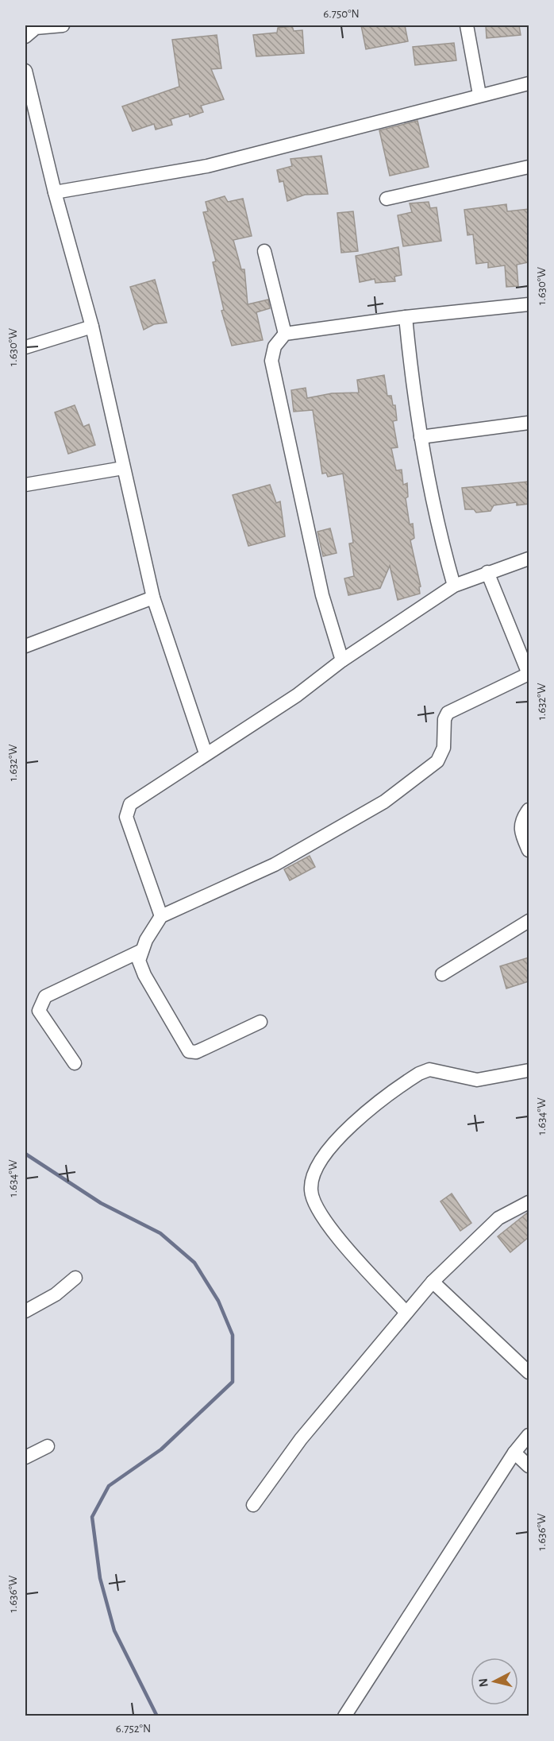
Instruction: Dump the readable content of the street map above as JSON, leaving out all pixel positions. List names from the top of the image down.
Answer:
{
  "north": "left",
  "coordinates": [
    "6.750°N",
    "1.630°W",
    "1.632°W",
    "1.634°W",
    "1.636°W",
    "6.752°N"
  ]
}
